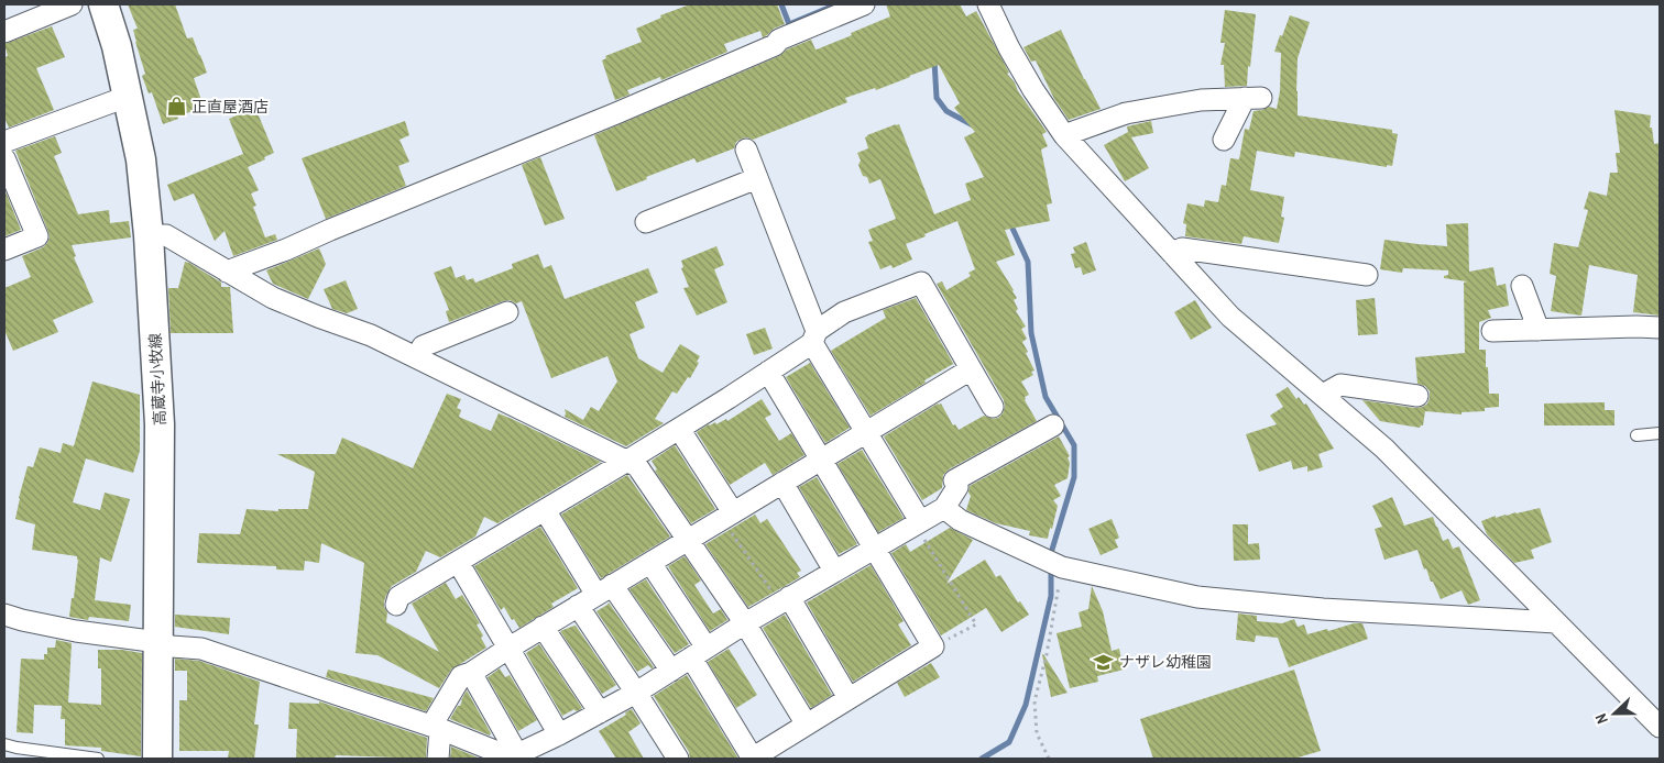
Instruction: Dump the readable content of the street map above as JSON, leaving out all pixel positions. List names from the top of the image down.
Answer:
{
  "streets": {
    "main road": ["高蔵寺小牧線"]
  },
  "places": {
    "shop": ["正直屋酒店"],
    "school or university": ["ナザレ幼稚園"]
  },
  "north": "left"
}
